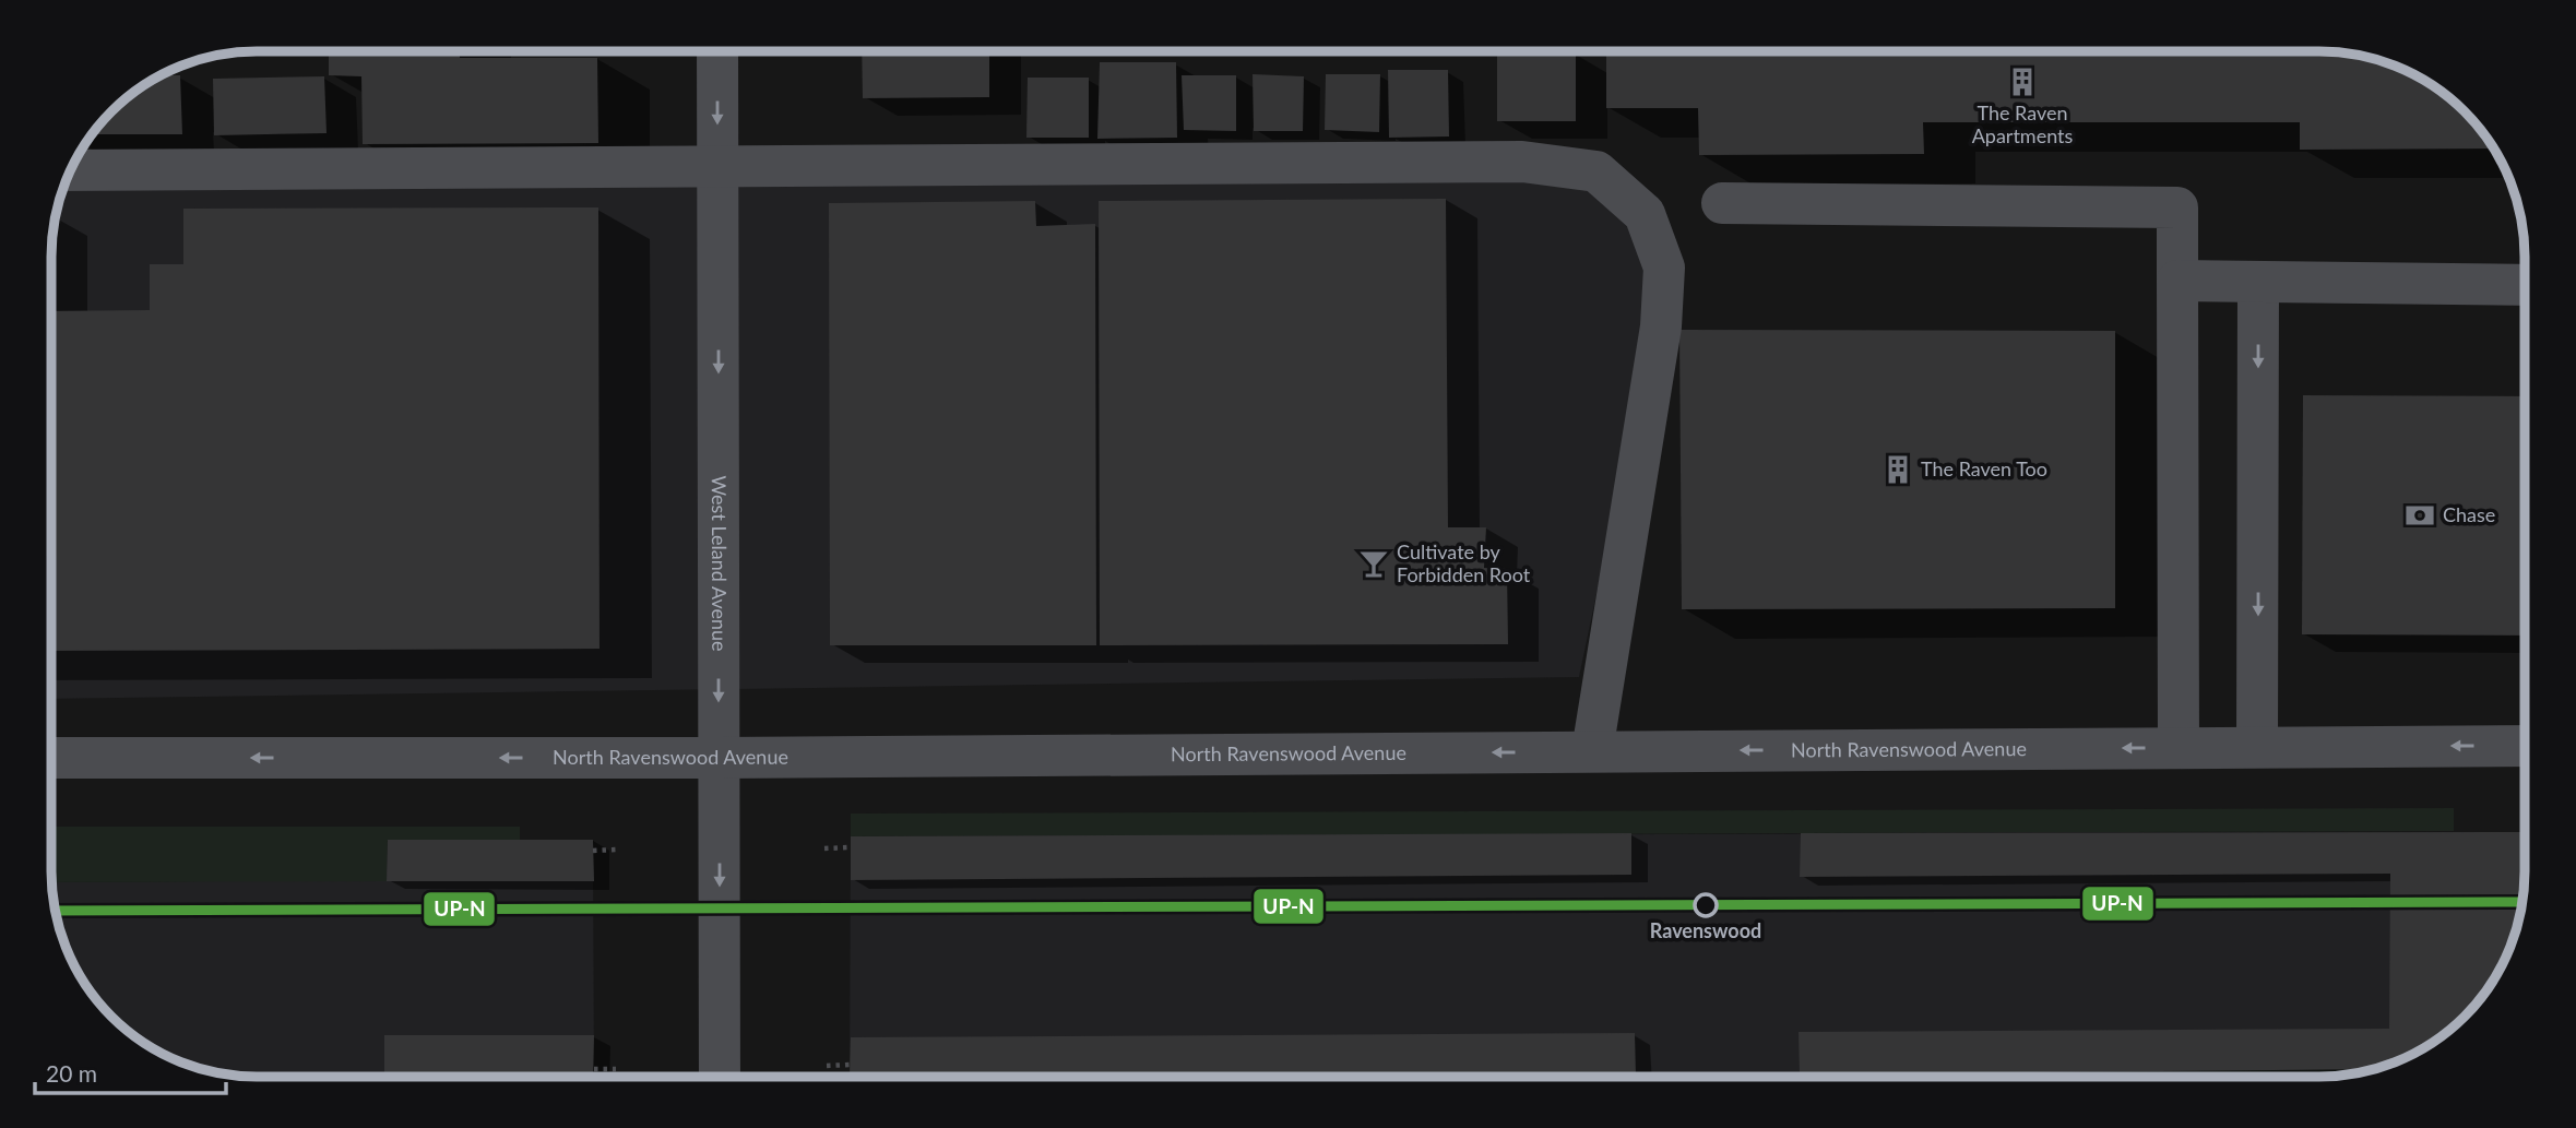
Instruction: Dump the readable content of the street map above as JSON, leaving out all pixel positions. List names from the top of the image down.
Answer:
{
  "streets": {
    "street": ["West Leland Avenue", "North Ravenswood Avenue"]
  },
  "crossings": [
    ["West Leland Avenue", "North Ravenswood Avenue"]
  ],
  "one_way": ["West Leland Avenue", "North Ravenswood Avenue"],
  "places": {
    "building": ["The Raven Apartments", "The Raven Too"],
    "bank": ["Chase"],
    "bar": ["Cultivate by Forbidden Root"],
    "other": ["Ravenswood"]
  },
  "lines": ["transit line UP-N"],
  "scale_bar": "20 m"
}
